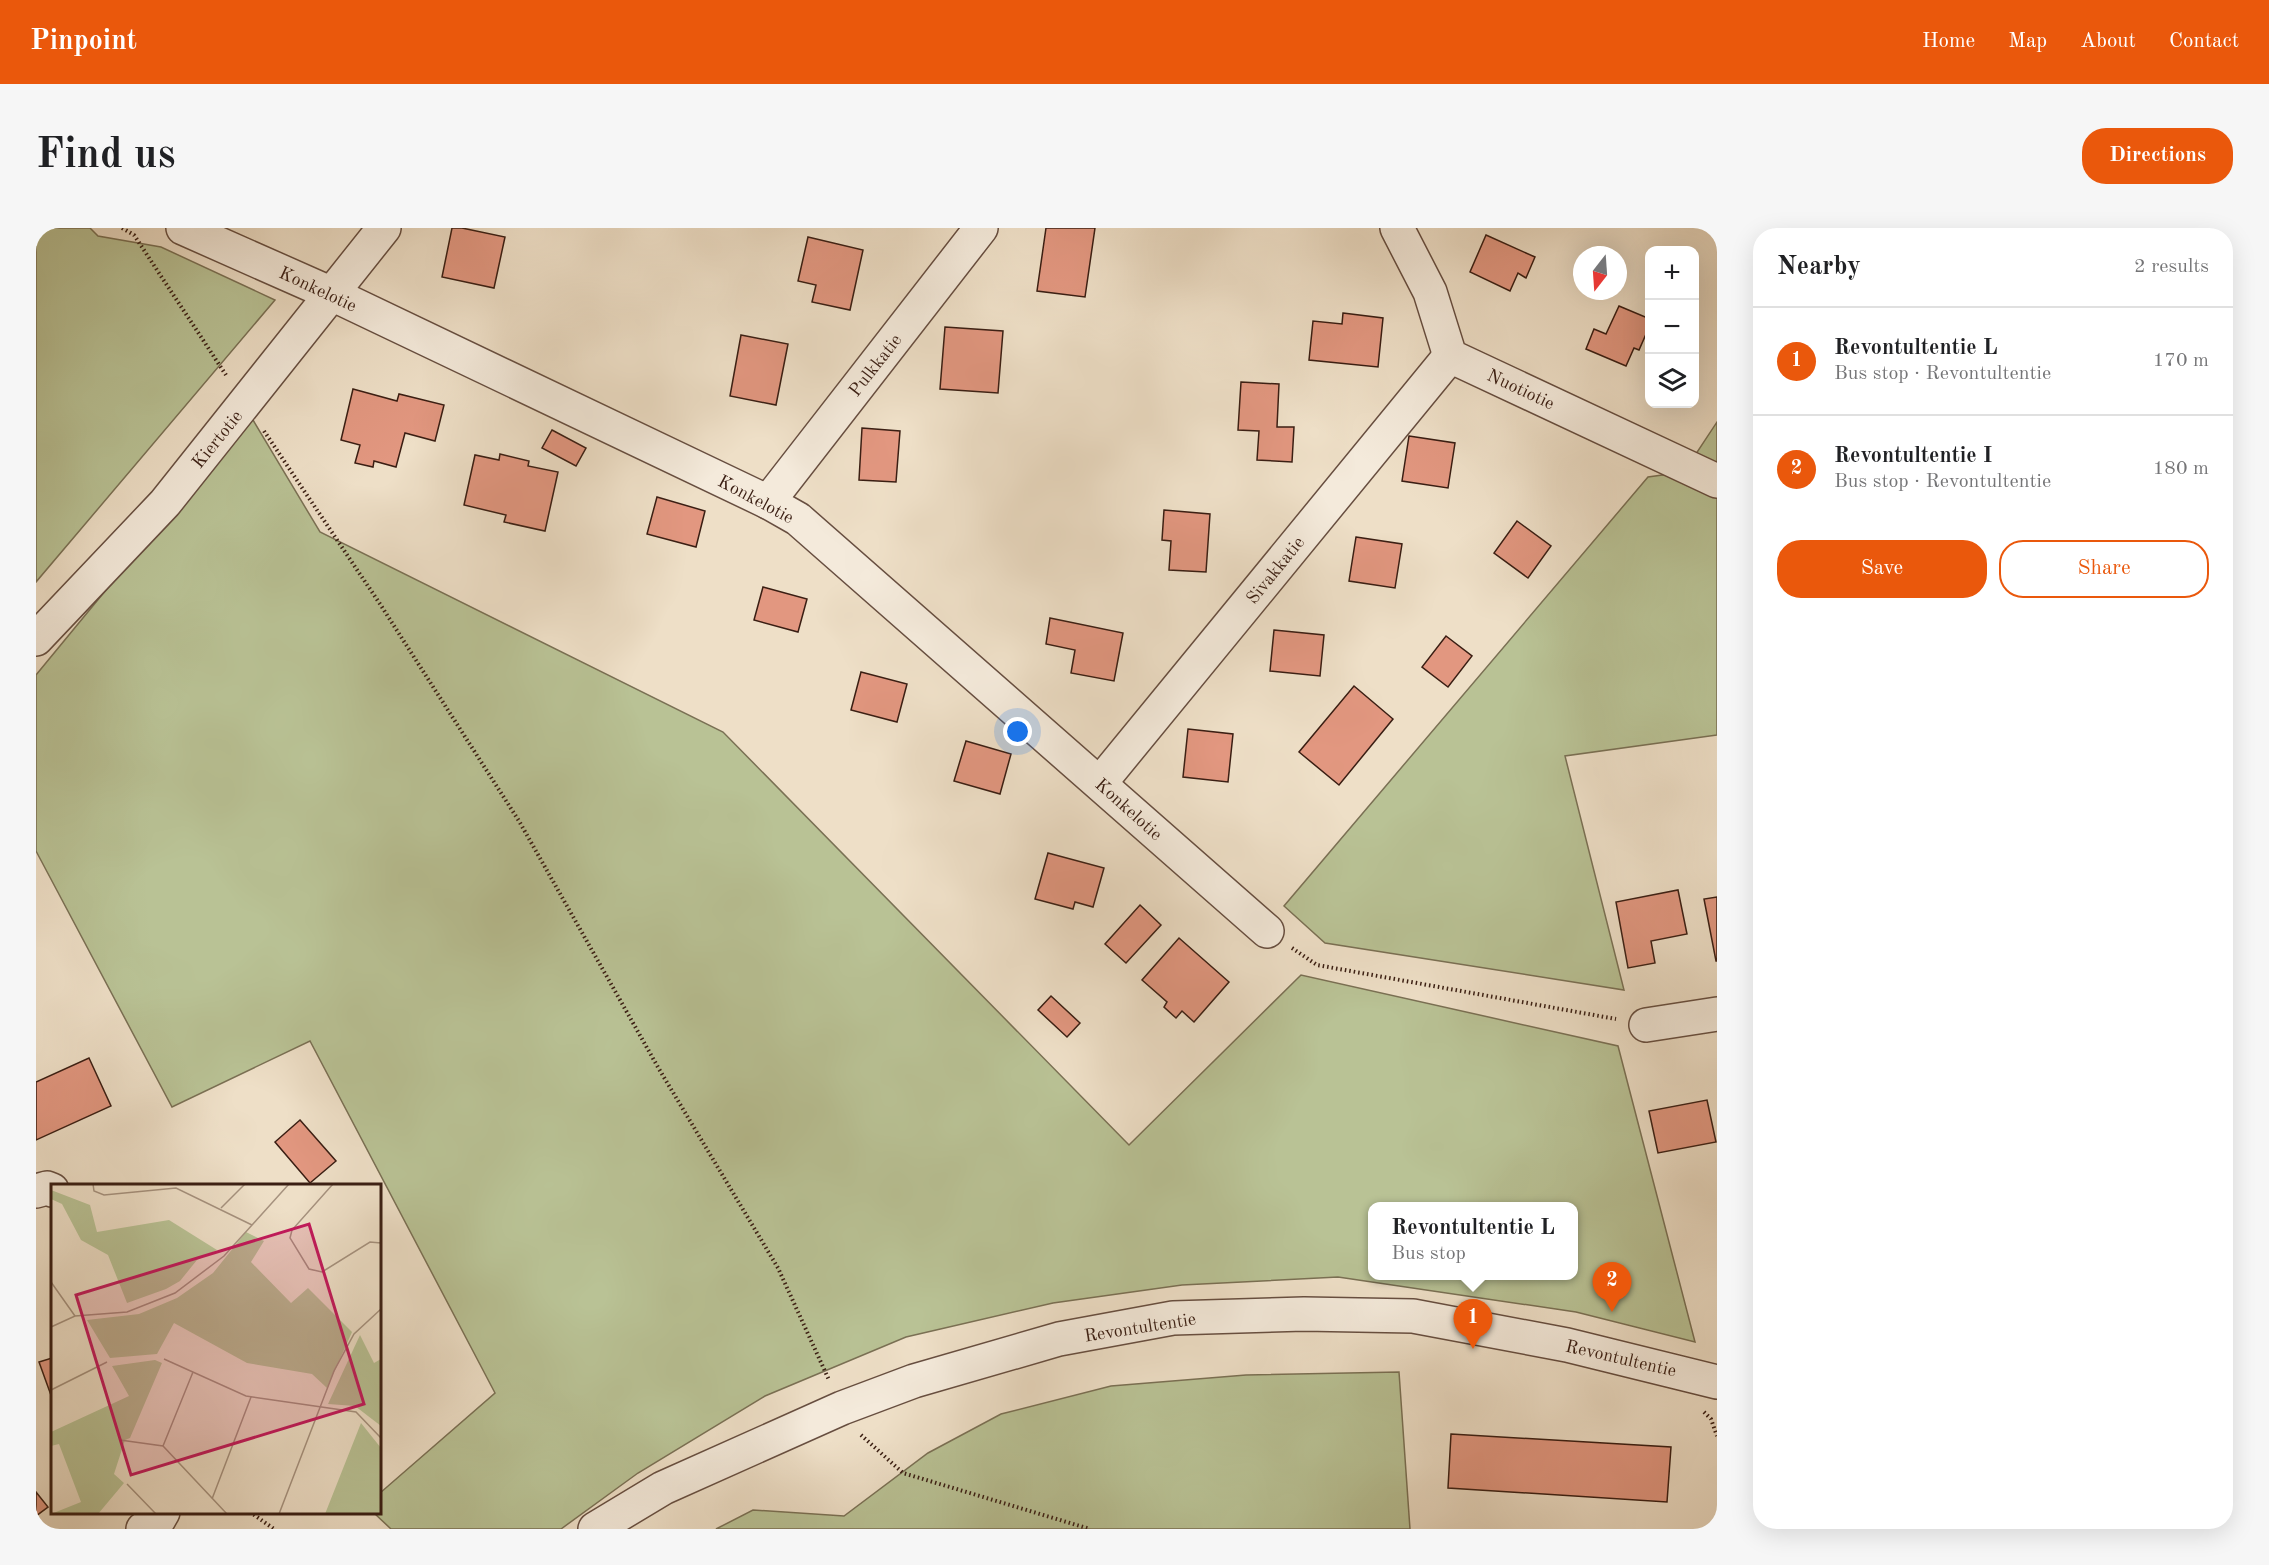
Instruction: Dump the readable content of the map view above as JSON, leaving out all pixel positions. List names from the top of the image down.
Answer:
{
  "streets": {
    "street": [
      "Konkelotie",
      "Pulkkatie",
      "Nuotiotie",
      "Kiertotie",
      "Sivakkatie",
      "Revontultentie"
    ]
  },
  "crossings": [
    ["Konkelotie", "Pulkkatie"],
    ["Konkelotie", "Kiertotie"],
    ["Konkelotie", "Sivakkatie"],
    ["Nuotiotie", "Sivakkatie"]
  ],
  "north": "bottom",
  "page": {
    "header": "Pinpoint",
    "nav": [
      "Home",
      "Map",
      "About",
      "Contact"
    ],
    "buttons": [
      "Directions",
      ["Save", "Share"]
    ],
    "title": "Find us",
    "heading": ["Nearby", "2 results"],
    "map_buttons": ["+", "−"],
    "list": [
      {
        "mark": "1",
        "name": "Revontultentie L",
        "note": "Bus stop · Revontultentie",
        "value": "170 m"
      },
      {
        "mark": "2",
        "name": "Revontultentie I",
        "note": "Bus stop · Revontultentie",
        "value": "180 m"
      }
    ],
    "popup": ["Revontultentie L", "Bus stop"],
    "pins": ["2", "1"]
  }
}
